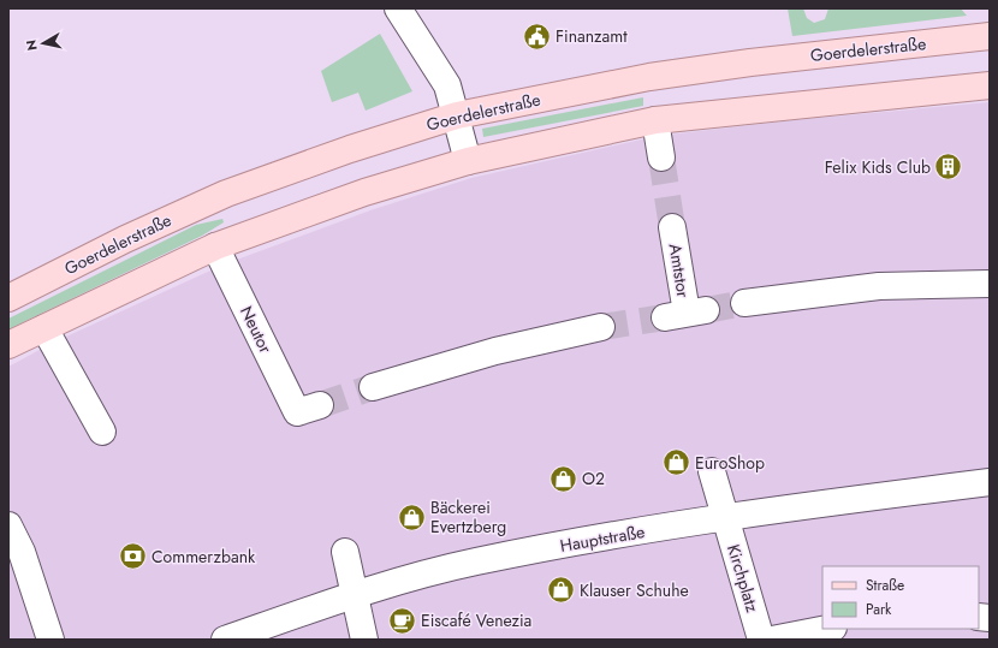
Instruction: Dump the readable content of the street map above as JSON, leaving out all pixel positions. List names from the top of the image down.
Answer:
{
  "streets": {
    "main road": ["Goerdelerstraße"],
    "street": [
      "Amtstor",
      "Neutor",
      "Hauptstraße",
      "Kirchplatz"
    ]
  },
  "crossings": [
    ["Hauptstraße", "Kirchplatz"]
  ],
  "places": {
    "public building": ["Finanzamt"],
    "building": ["Felix Kids Club"],
    "shop": [
      "EuroShop",
      "O2",
      "Bäckerei Evertzberg",
      "Klauser Schuhe"
    ],
    "bank": ["Commerzbank"],
    "cafe": ["Eiscafé Venezia"]
  },
  "legend": ["Straße", "Park"],
  "north": "left"
}
